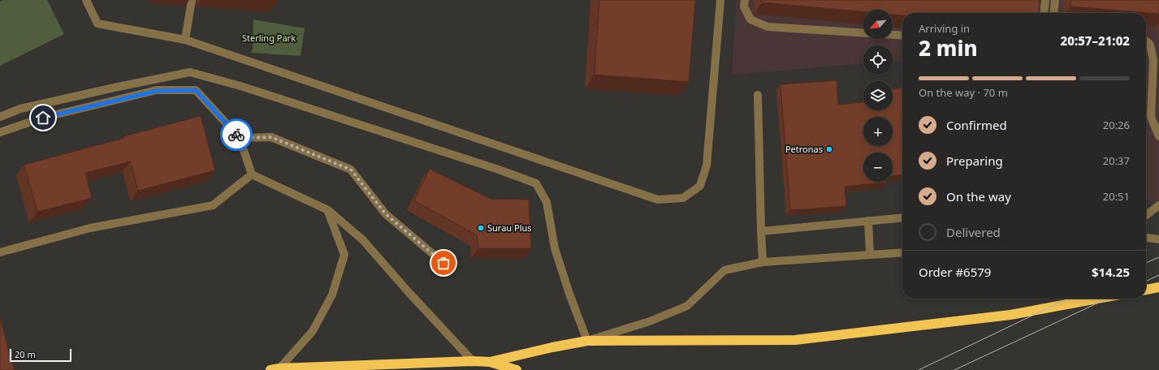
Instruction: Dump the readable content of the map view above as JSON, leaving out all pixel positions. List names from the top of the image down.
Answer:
{
  "parks": ["Sterling Park"],
  "places": ["Petronas", "Surau Plus"],
  "scale_bar": "20 m",
  "north": "bottom left",
  "page": {
    "map_buttons": ["+", "−"],
    "heading": ["2 min", "Arriving in", "20:57–21:02"],
    "panel": ["Order #6579", "$14.25"],
    "bar": "On the way · 70 m",
    "list": [
      ["Confirmed", "20:26"],
      ["Preparing", "20:37"],
      ["On the way", "20:51"],
      "Delivered"
    ],
    "scale": "20 m"
  }
}
